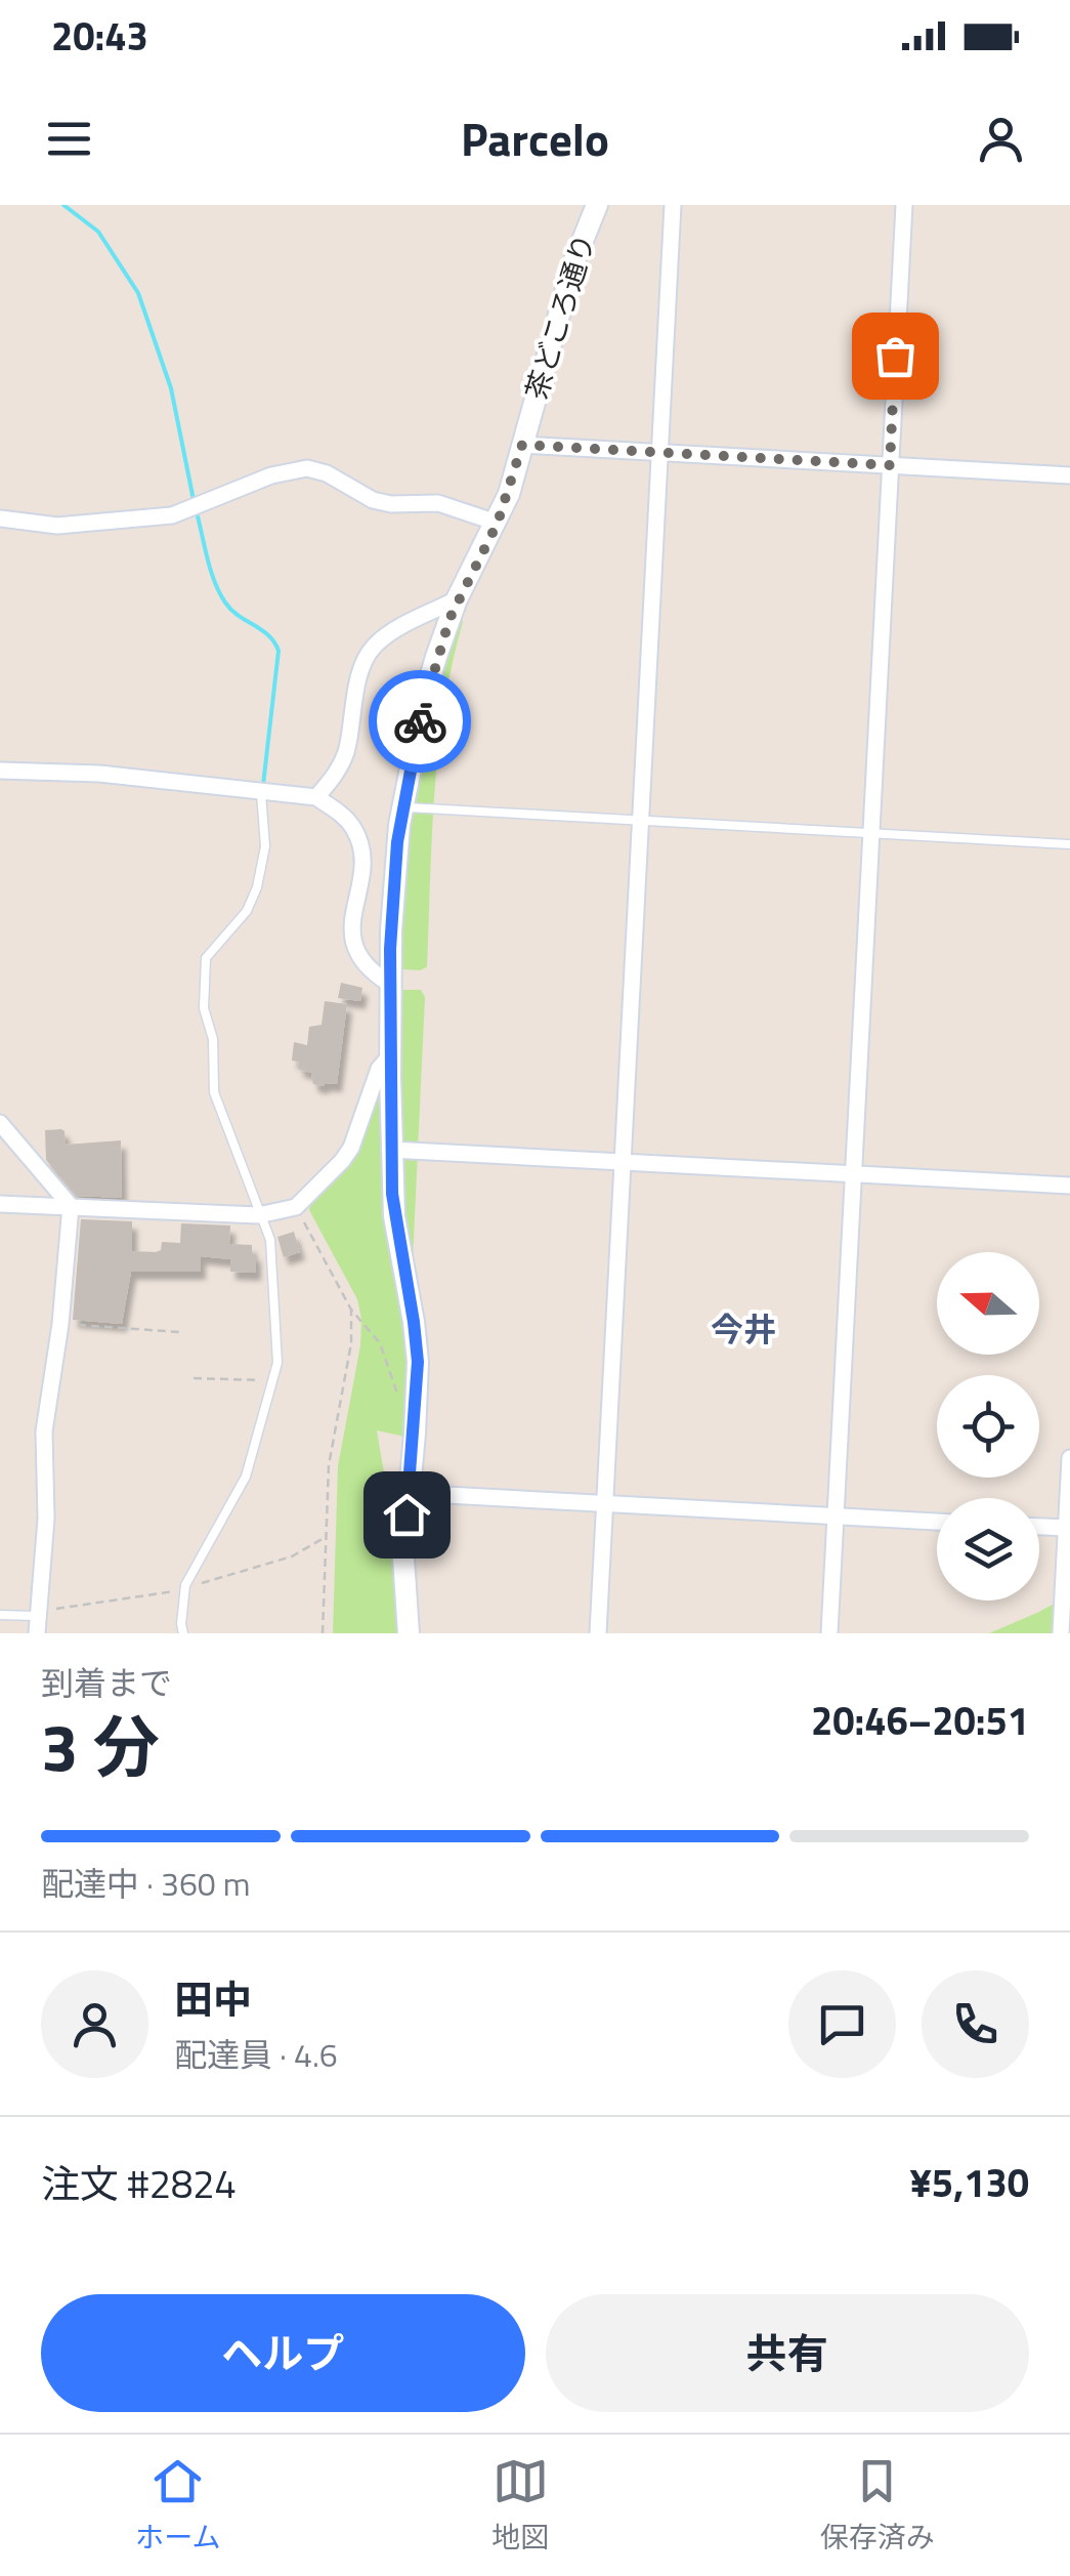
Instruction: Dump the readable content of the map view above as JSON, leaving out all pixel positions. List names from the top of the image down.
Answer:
{
  "streets": {
    "street": ["茶どころ通り"]
  },
  "districts": ["今井"],
  "north": "left",
  "page": {
    "status": "20:43",
    "header": "Parcelo",
    "heading": ["3 分", "到着まで", "20:46–20:51"],
    "panel": [
      "田中",
      "配達員 · 4.6",
      "注文 #2824",
      "¥5,130"
    ],
    "bar": "配達中 · 360 m",
    "buttons": ["ヘルプ", "共有"],
    "tabs": ["ホーム", "地図", "保存済み"]
  }
}
